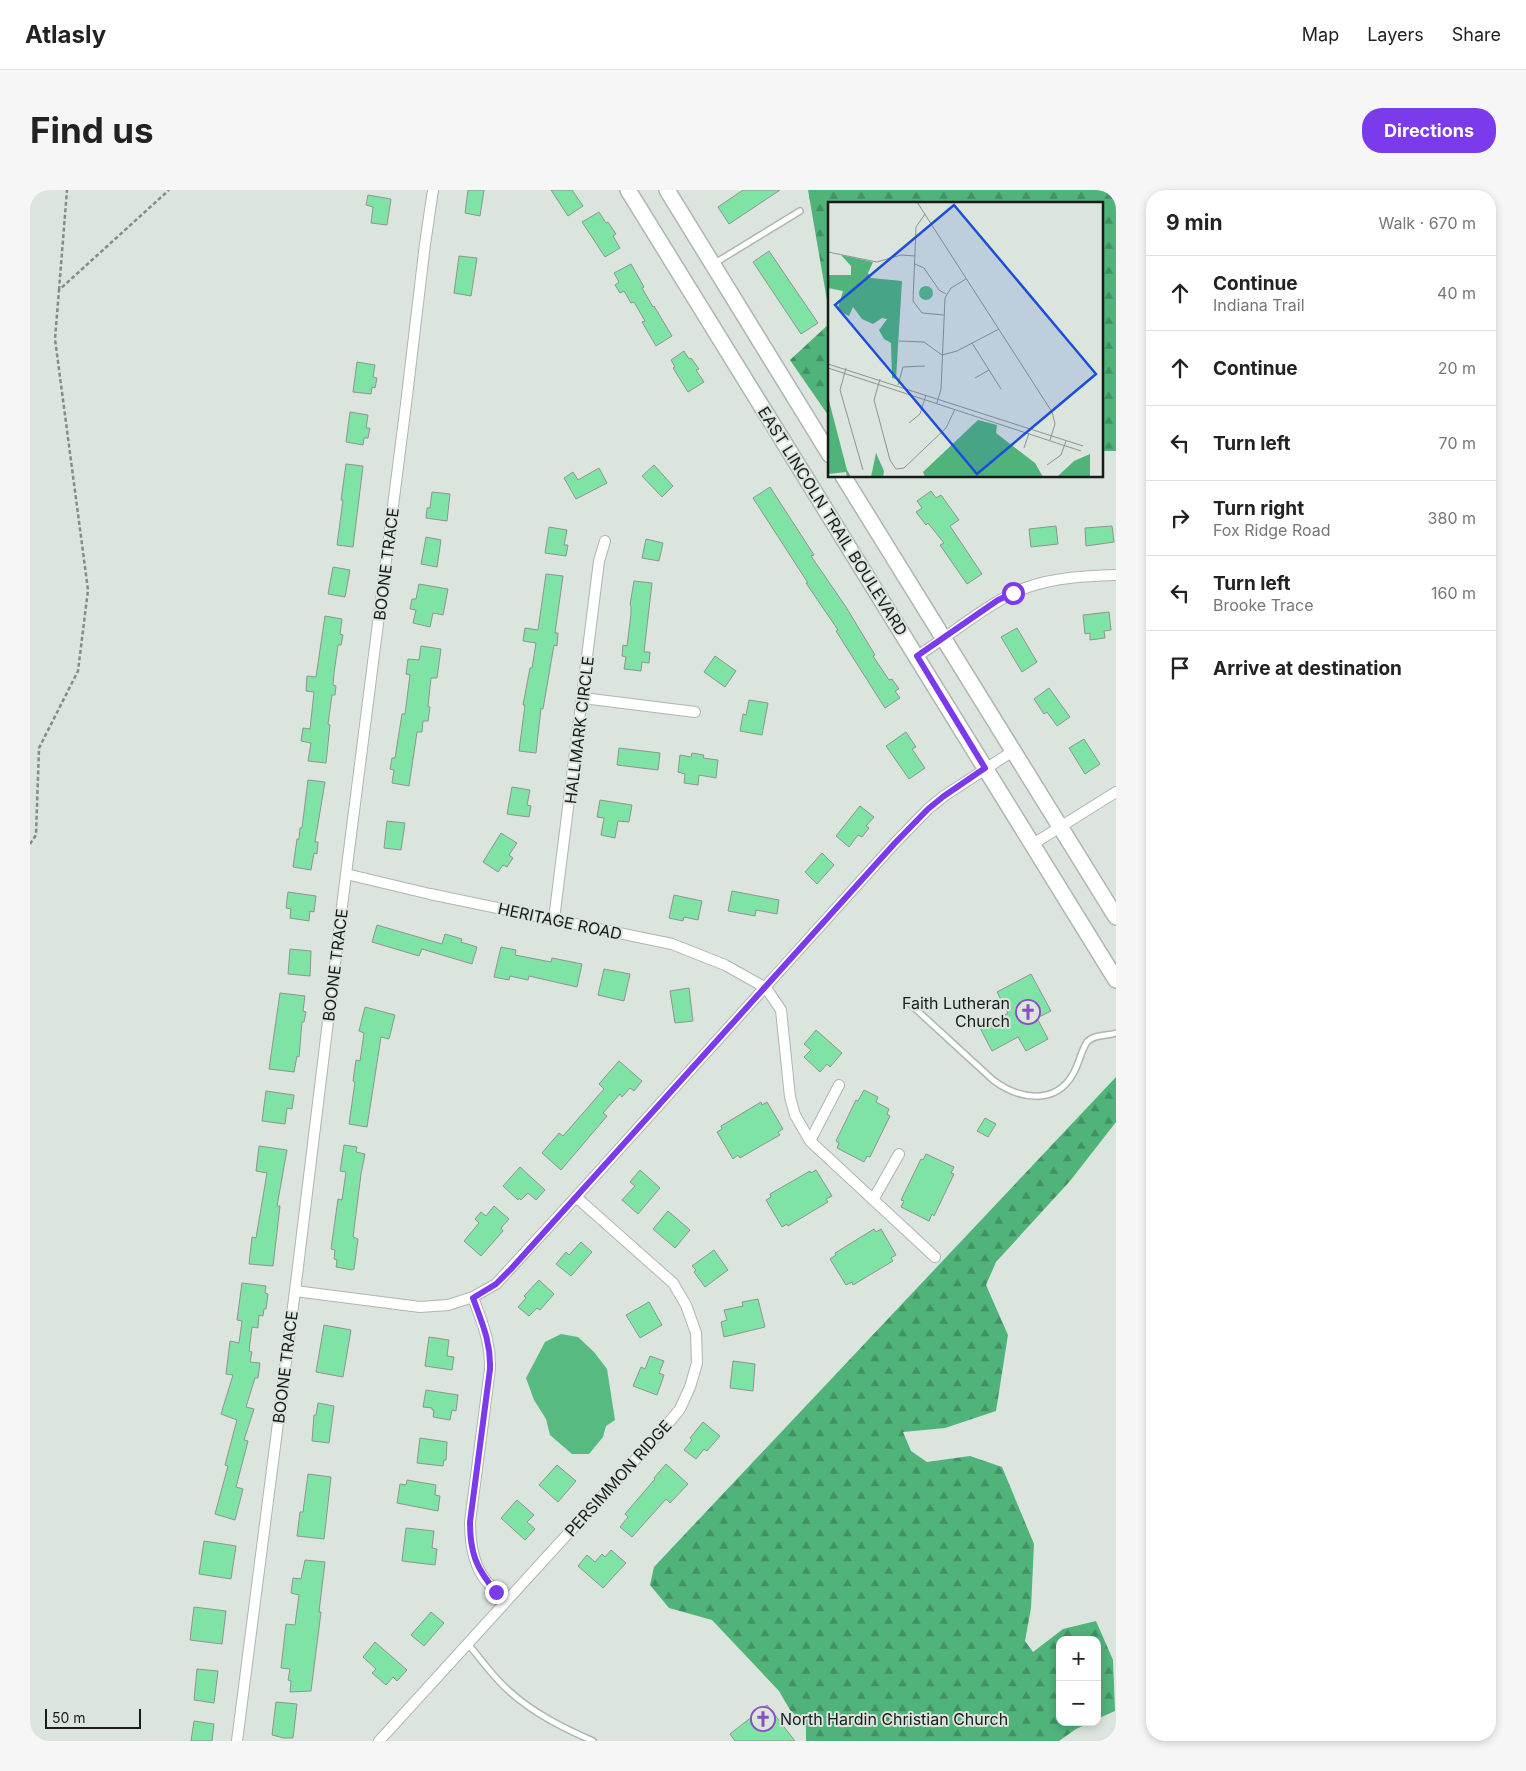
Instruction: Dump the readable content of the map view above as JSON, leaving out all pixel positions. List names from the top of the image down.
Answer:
{
  "streets": {
    "street": [
      "EAST LINCOLN TRAIL BOULEVARD",
      "BOONE TRACE",
      "HALLMARK CIRCLE",
      "HERITAGE ROAD",
      "PERSIMMON RIDGE"
    ]
  },
  "crossings": [
    ["BOONE TRACE", "HERITAGE ROAD"],
    ["HALLMARK CIRCLE", "HERITAGE ROAD"]
  ],
  "places": {
    "church": ["Faith Lutheran Church", "North Hardin Christian Church"]
  },
  "scale_bar": "50 m",
  "page": {
    "header": "Atlasly",
    "nav": ["Map", "Layers", "Share"],
    "buttons": "Directions",
    "title": "Find us",
    "heading": ["9 min", "Walk · 670 m"],
    "list": [
      ["Continue", "Indiana Trail", "40 m"],
      ["Continue", "20 m"],
      ["Turn left", "70 m"],
      ["Turn right", "Fox Ridge Road", "380 m"],
      ["Turn left", "Brooke Trace", "160 m"],
      "Arrive at destination"
    ],
    "map_buttons": ["+", "−"],
    "scale": "50 m"
  }
}
